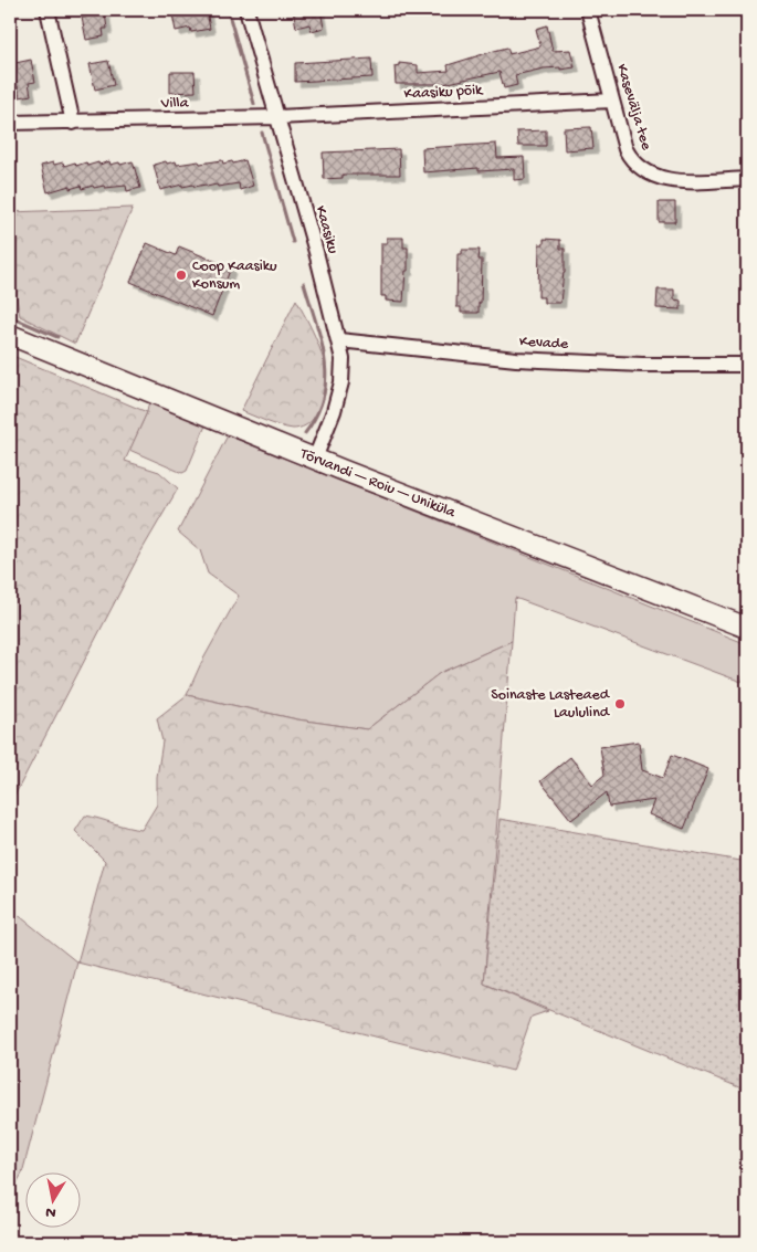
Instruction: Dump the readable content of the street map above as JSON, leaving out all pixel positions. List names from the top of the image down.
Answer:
{
  "streets": {
    "street": [
      "Kaasiku põik",
      "Villa",
      "Kasevälja tee",
      "Kaasiku",
      "Kevade",
      "Tõrvandi — Roiu — Uniküla"
    ]
  },
  "crossings": [
    ["Kaasiku põik", "Villa"],
    ["Kaasiku põik", "Kasevälja tee"],
    ["Kaasiku põik", "Kaasiku"],
    ["Villa", "Kaasiku"],
    ["Kaasiku", "Kevade"],
    ["Kaasiku", "Tõrvandi — Roiu — Uniküla"]
  ],
  "places": ["Coop Kaasiku Konsum", "Soinaste Lasteaed Laululind"],
  "north": "bottom"
}
